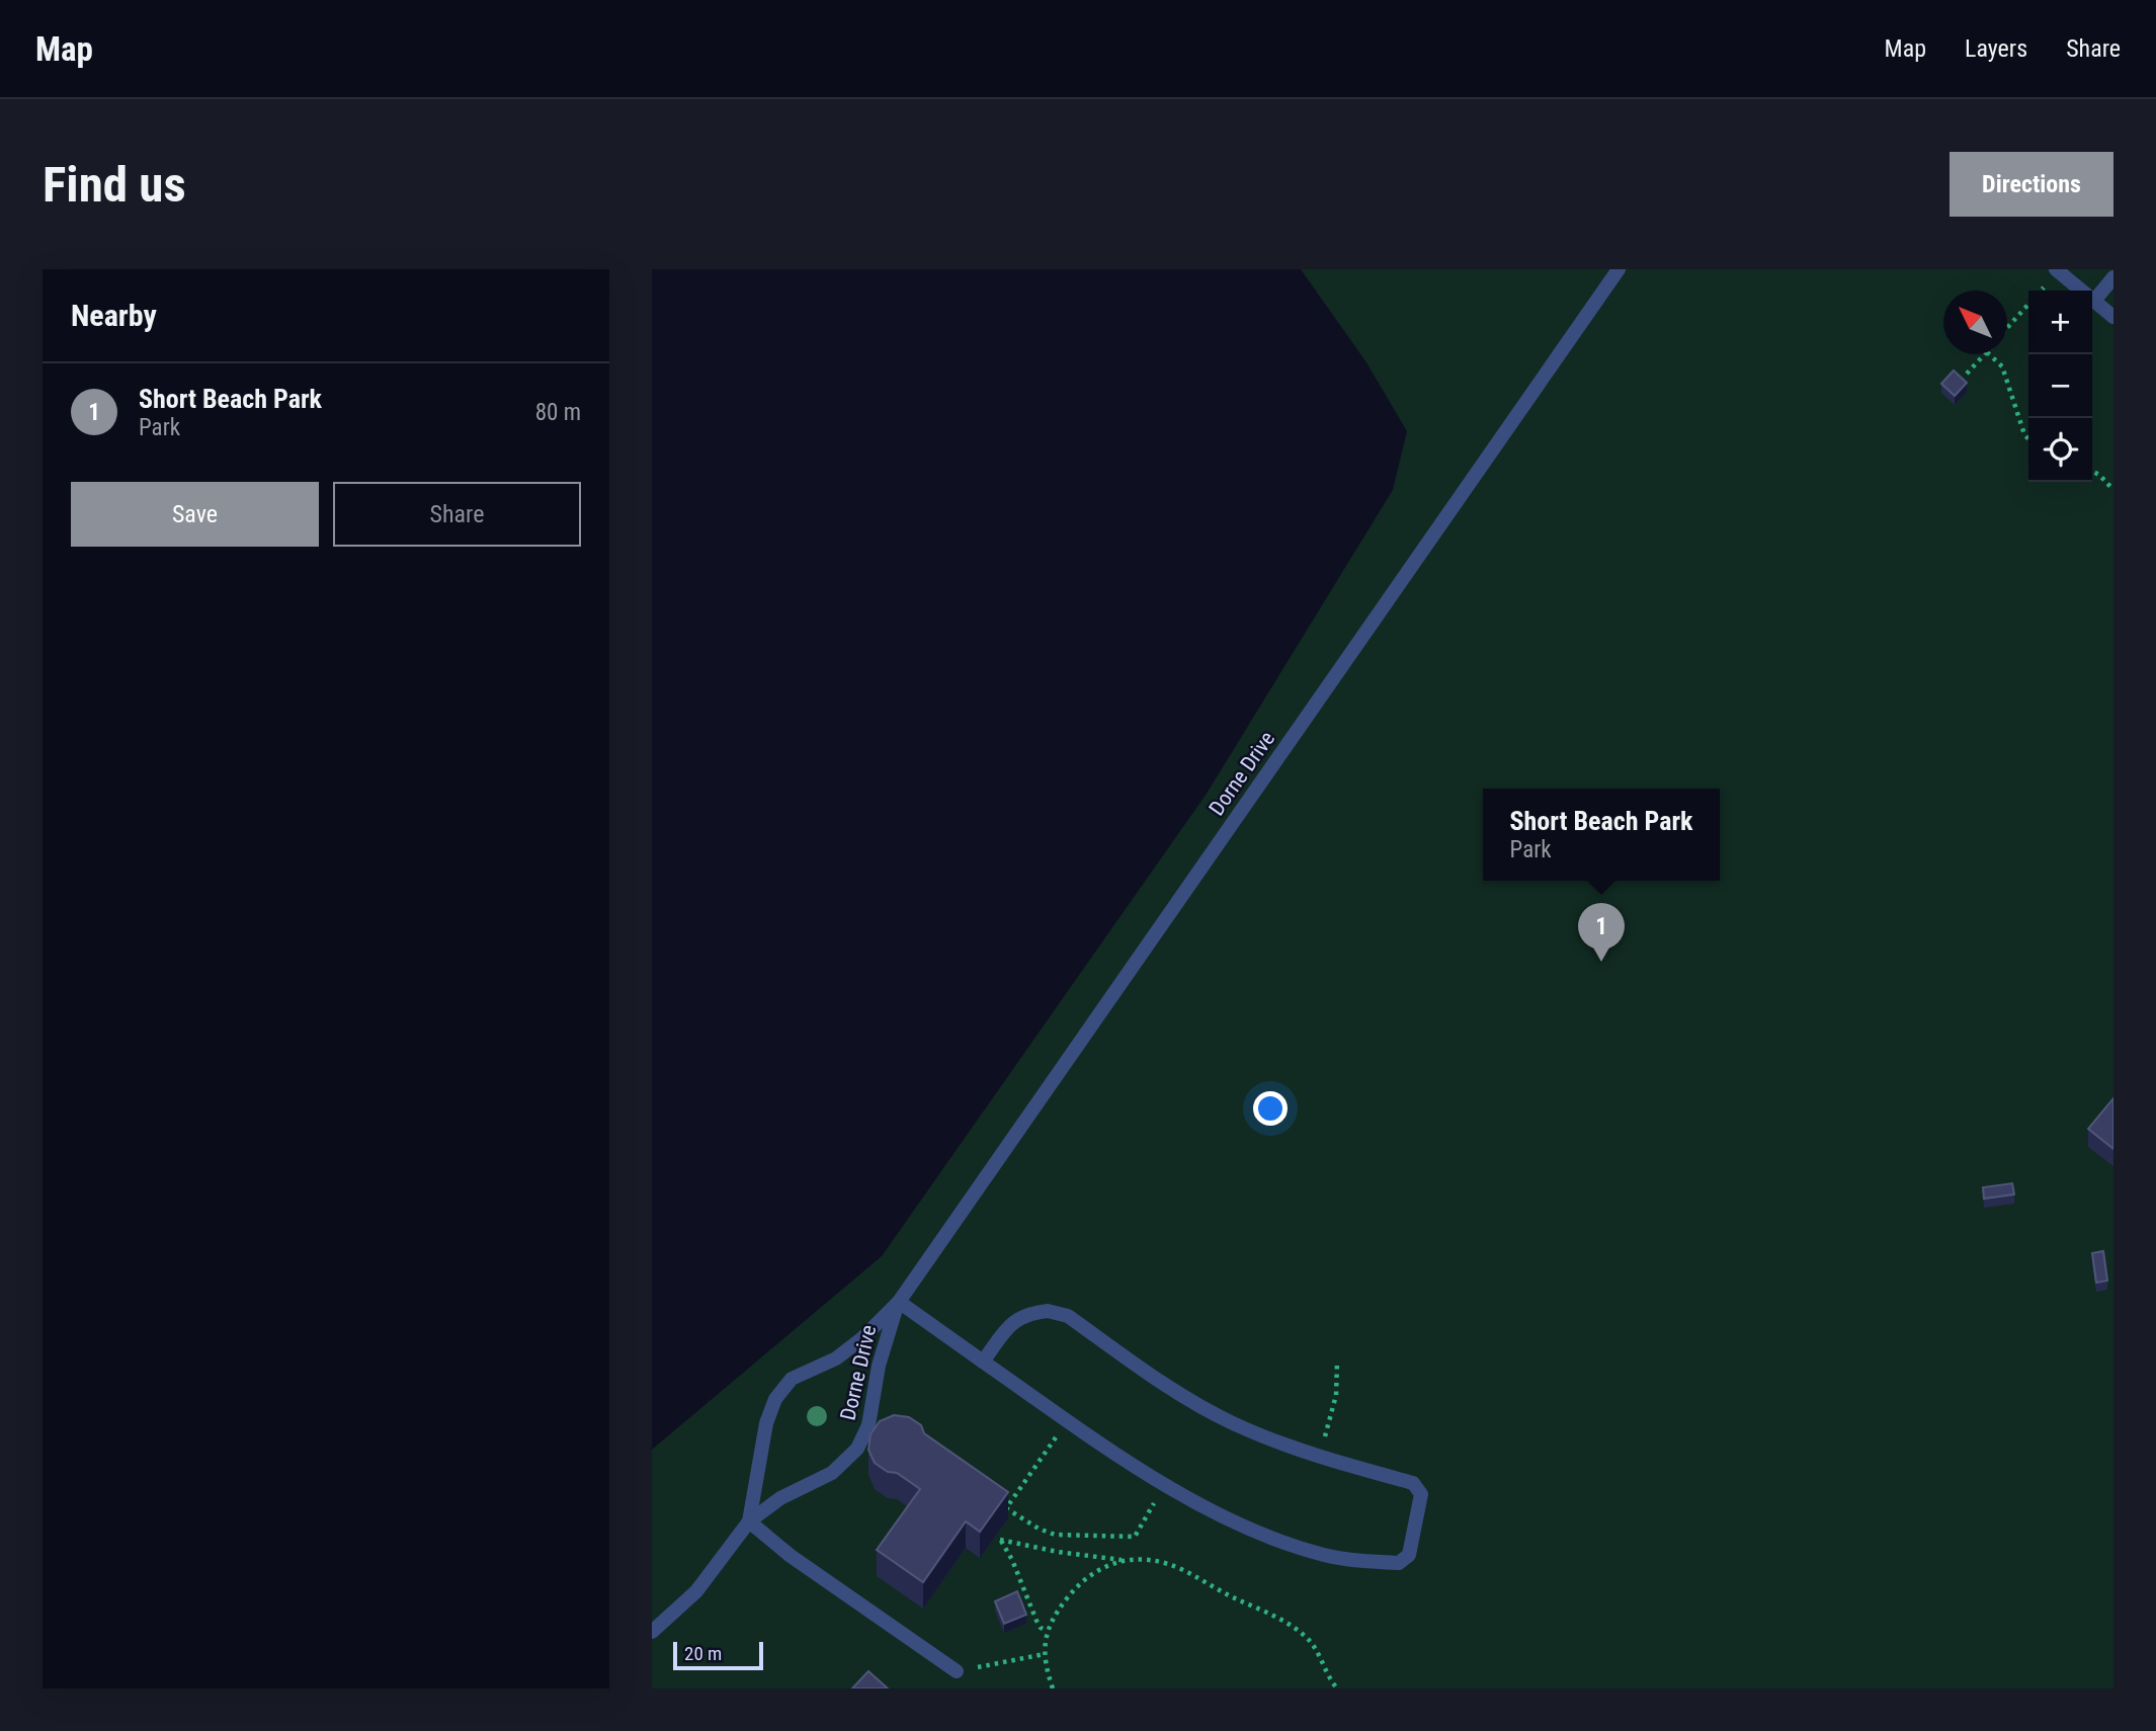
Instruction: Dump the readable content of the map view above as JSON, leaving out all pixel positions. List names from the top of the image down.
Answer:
{
  "streets": {
    "street": ["Dorne Drive"]
  },
  "scale_bar": "20 m",
  "north": "top left",
  "page": {
    "header": "Map",
    "nav": ["Map", "Layers", "Share"],
    "buttons": [
      "Directions",
      ["Save", "Share"]
    ],
    "title": "Find us",
    "heading": "Nearby",
    "map_buttons": ["+", "−"],
    "list": [
      {
        "mark": "1",
        "name": "Short Beach Park",
        "note": "Park",
        "value": "80 m"
      }
    ],
    "popup": ["Short Beach Park", "Park"],
    "pins": "1",
    "scale": "20 m"
  }
}
